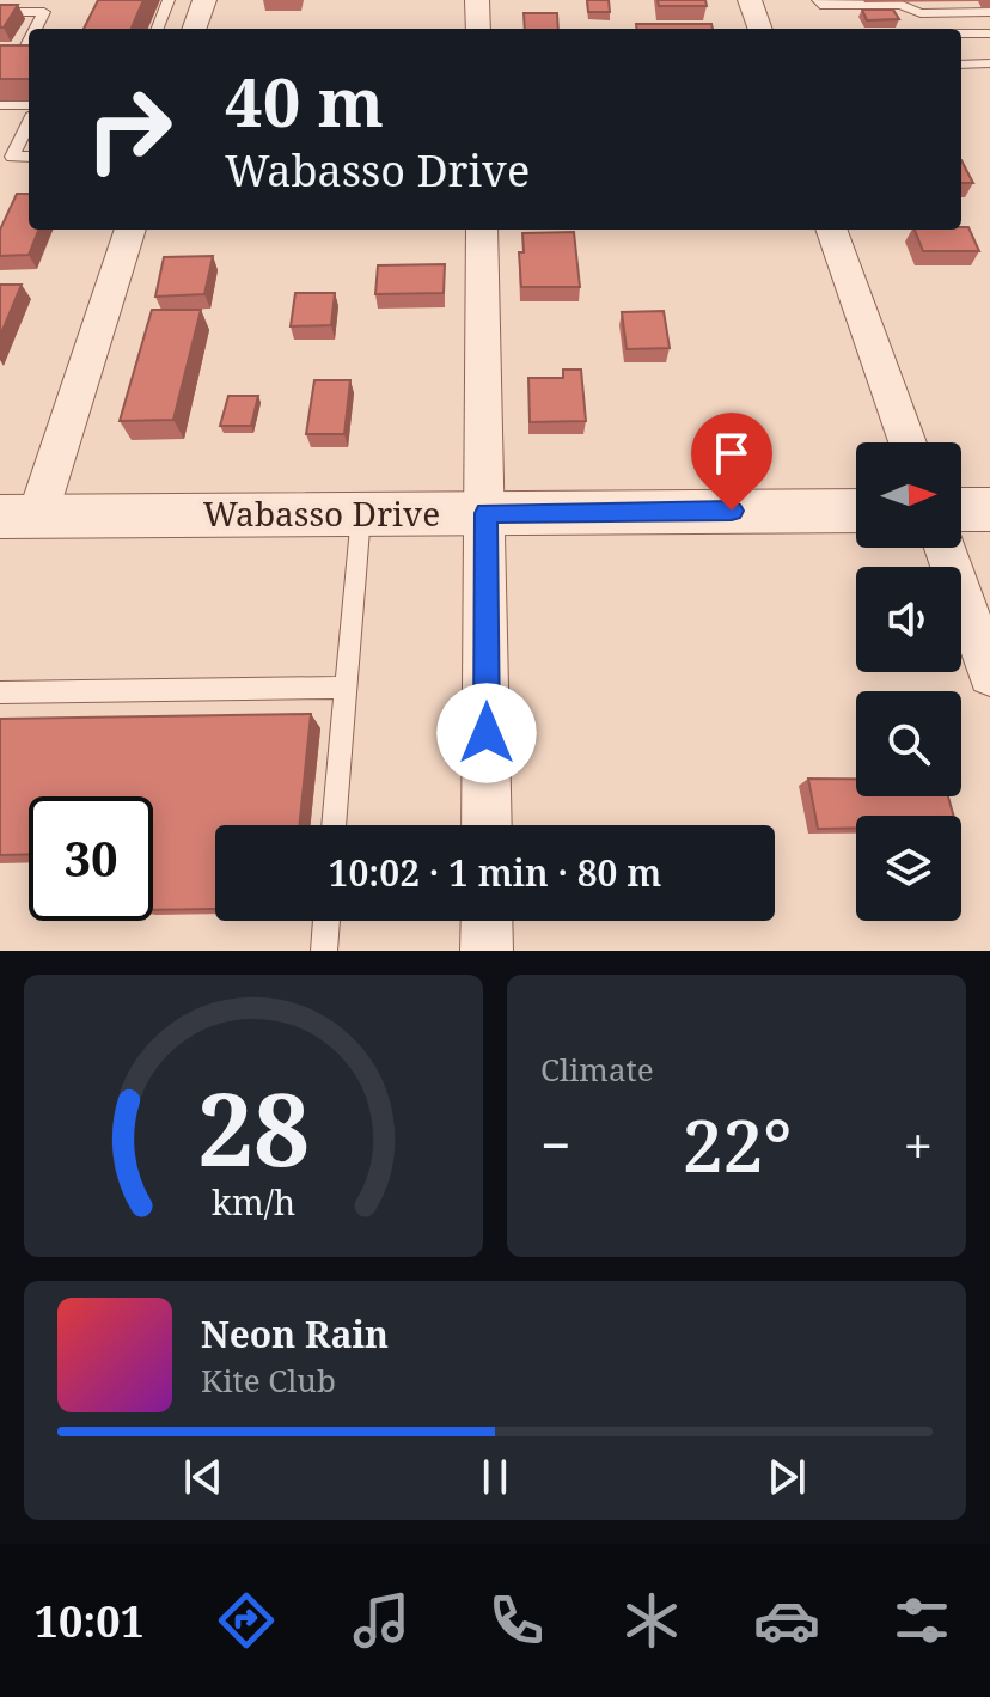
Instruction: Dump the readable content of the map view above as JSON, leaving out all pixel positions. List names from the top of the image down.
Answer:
{
  "streets": {
    "street": ["Wabasso Drive"]
  },
  "north": "right",
  "page": {
    "turn": ["40 m", "Wabasso Drive"],
    "limit": "30",
    "trip": "10:02 · 1 min · 80 m",
    "tile": "Climate",
    "heat": ["−", "22°", "+"],
    "song": ["Neon Rain", "Kite Club"],
    "tabs": "10:01",
    "gauge": ["28", "km/h"]
  }
}
